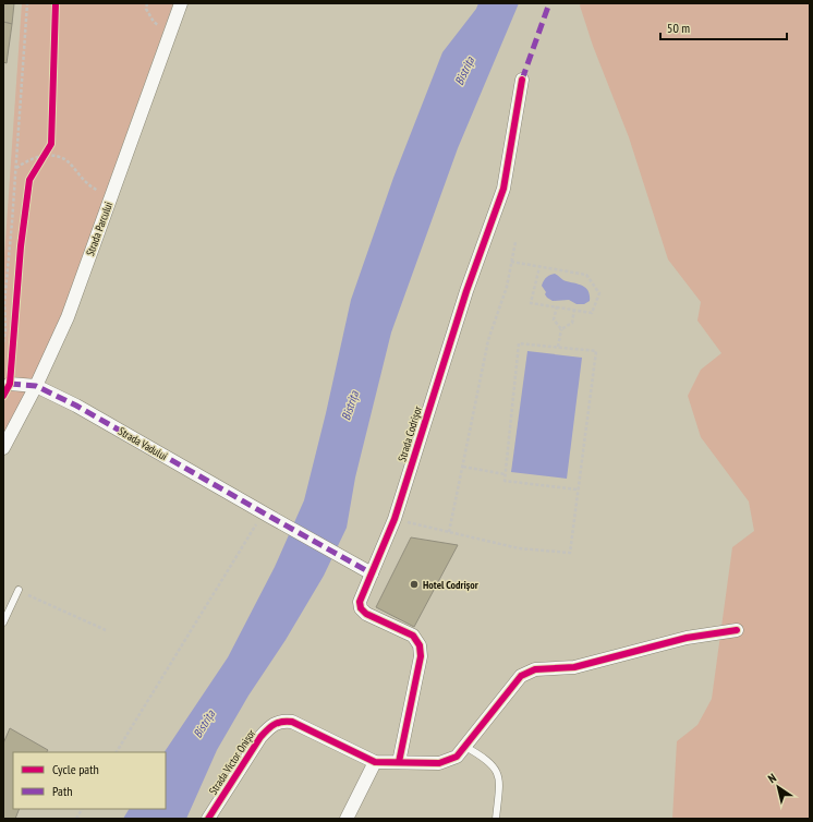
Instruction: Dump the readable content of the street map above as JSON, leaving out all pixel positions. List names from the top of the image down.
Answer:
{
  "streets": {
    "street": [
      "Strada Parcului",
      "Strada Codrișor",
      "Strada Vadului",
      "Strada Victor Onișor"
    ]
  },
  "crossings": [
    ["Strada Parcului", "Strada Vadului"],
    ["Strada Codrișor", "Strada Vadului"]
  ],
  "water": ["Bistrița"],
  "places": ["Hotel Codrișor"],
  "legend": ["Cycle path", "Path"],
  "scale_bar": "50 m",
  "north": "top left"
}
